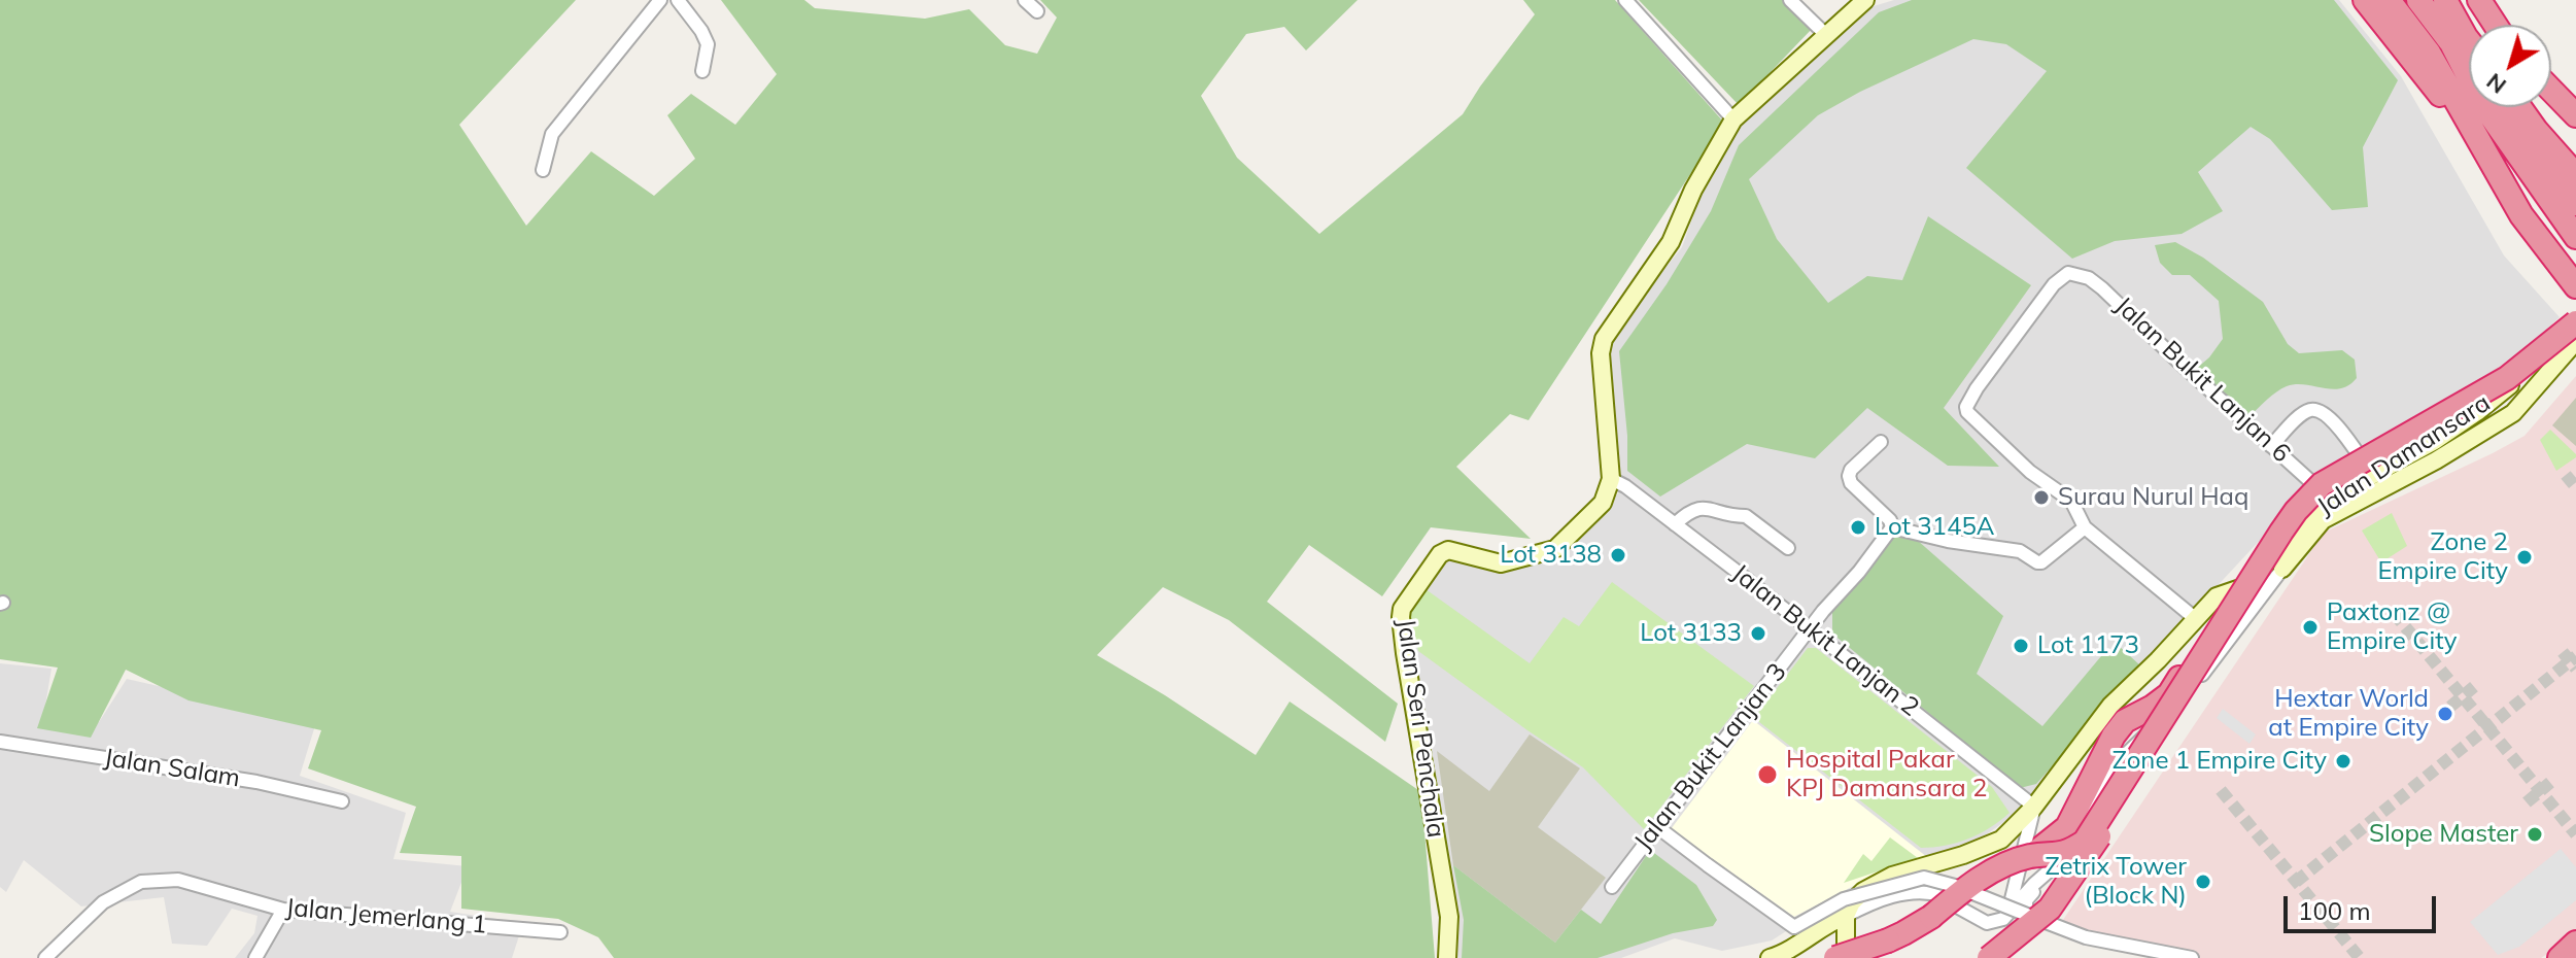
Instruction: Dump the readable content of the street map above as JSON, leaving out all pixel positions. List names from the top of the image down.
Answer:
{
  "streets": {
    "street": [
      "Jalan Bukit Lanjan 6",
      "Jalan Damansara",
      "Jalan Bukit Lanjan 2",
      "Jalan Seri Penchala",
      "Jalan Bukit Lanjan 3",
      "Jalan Salam",
      "Jalan Jemerlang 1"
    ]
  },
  "crossings": [
    ["Jalan Bukit Lanjan 6", "Jalan Damansara"],
    ["Jalan Bukit Lanjan 2", "Jalan Seri Penchala"],
    ["Jalan Bukit Lanjan 2", "Jalan Bukit Lanjan 3"]
  ],
  "places": [
    "Surau Nurul Haq",
    "Lot 3145A",
    "Lot 3138",
    "Zone 2 Empire City",
    "Paxtonz @ Empire City",
    "Lot 3133",
    "Lot 1173",
    "Hextar World at Empire City",
    "Zone 1 Empire City",
    "Hospital Pakar KPJ Damansara 2",
    "Slope Master",
    "Zetrix Tower (Block N)"
  ],
  "scale_bar": "100 m",
  "north": "bottom left"
}
